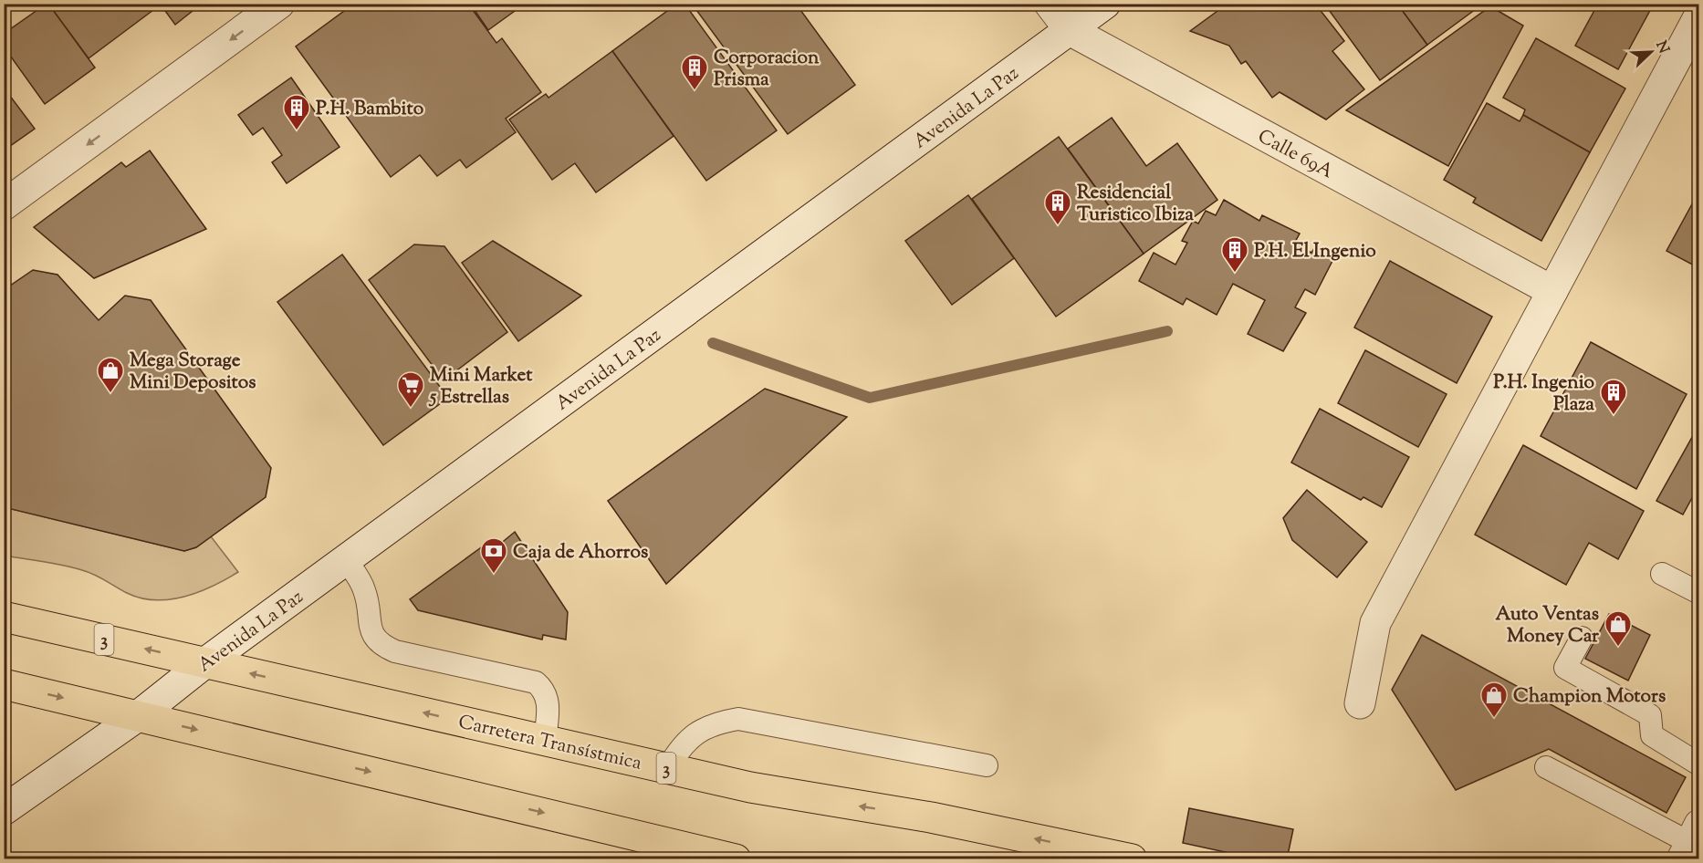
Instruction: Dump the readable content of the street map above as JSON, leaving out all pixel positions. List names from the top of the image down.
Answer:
{
  "streets": {
    "main road": ["3", "Carretera Transístmica"],
    "street": ["Avenida La Paz", "Calle 69A"]
  },
  "crossings": [
    ["Avenida La Paz", "Calle 69A"],
    ["Avenida La Paz", "Carretera Transístmica"]
  ],
  "places": {
    "building": [
      "Corporacion Prisma",
      "P.H. Bambito",
      "Residencial Turistico Ibiza",
      "P.H. El Ingenio",
      "P.H. Ingenio Plaza"
    ],
    "shop": ["Mega Storage Mini Depositos", "Auto Ventas Money Car", "Champion Motors"],
    "supermarket": ["Mini Market 5 Estrellas"],
    "bank": ["Caja de Ahorros"]
  },
  "north": "top right"
}
